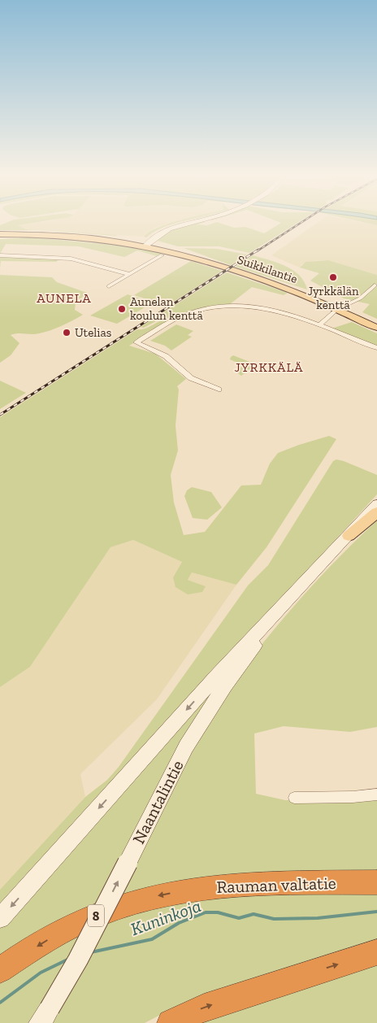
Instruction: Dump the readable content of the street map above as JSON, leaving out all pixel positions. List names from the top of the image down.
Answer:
{
  "streets": {
    "highway": ["Rauman valtatie", "8"],
    "main road": ["Suikkilantie", "Naantalintie"]
  },
  "districts": ["AUNELA", "JYRKKÄLÄ"],
  "water": ["Kuninkoja"],
  "places": ["Jyrkkälän kenttä", "Aunelan koulun kenttä", "Utelias"]
}
